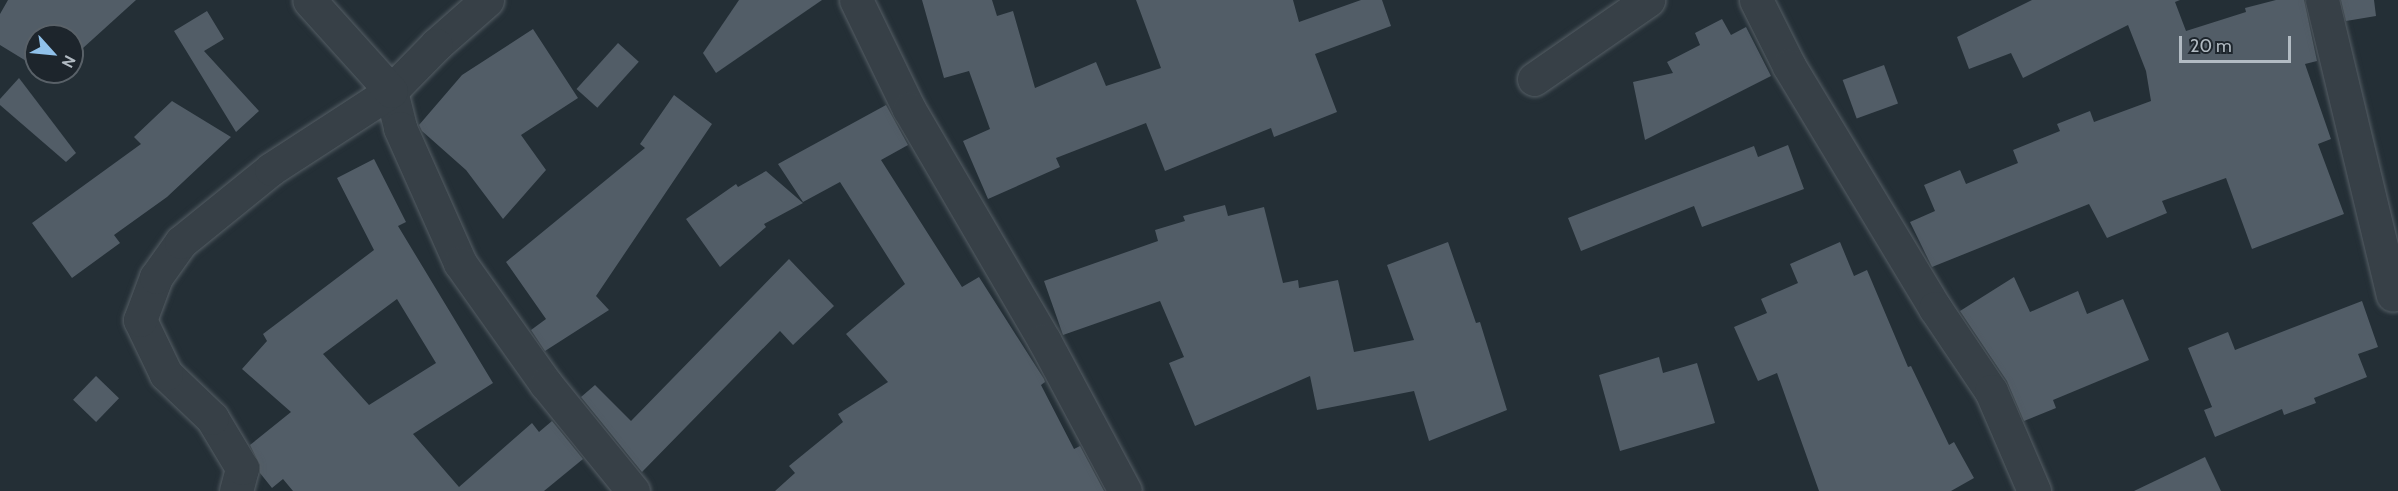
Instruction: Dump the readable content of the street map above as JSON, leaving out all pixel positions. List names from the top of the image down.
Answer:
{
  "scale_bar": "20 m",
  "north": "bottom right"
}
